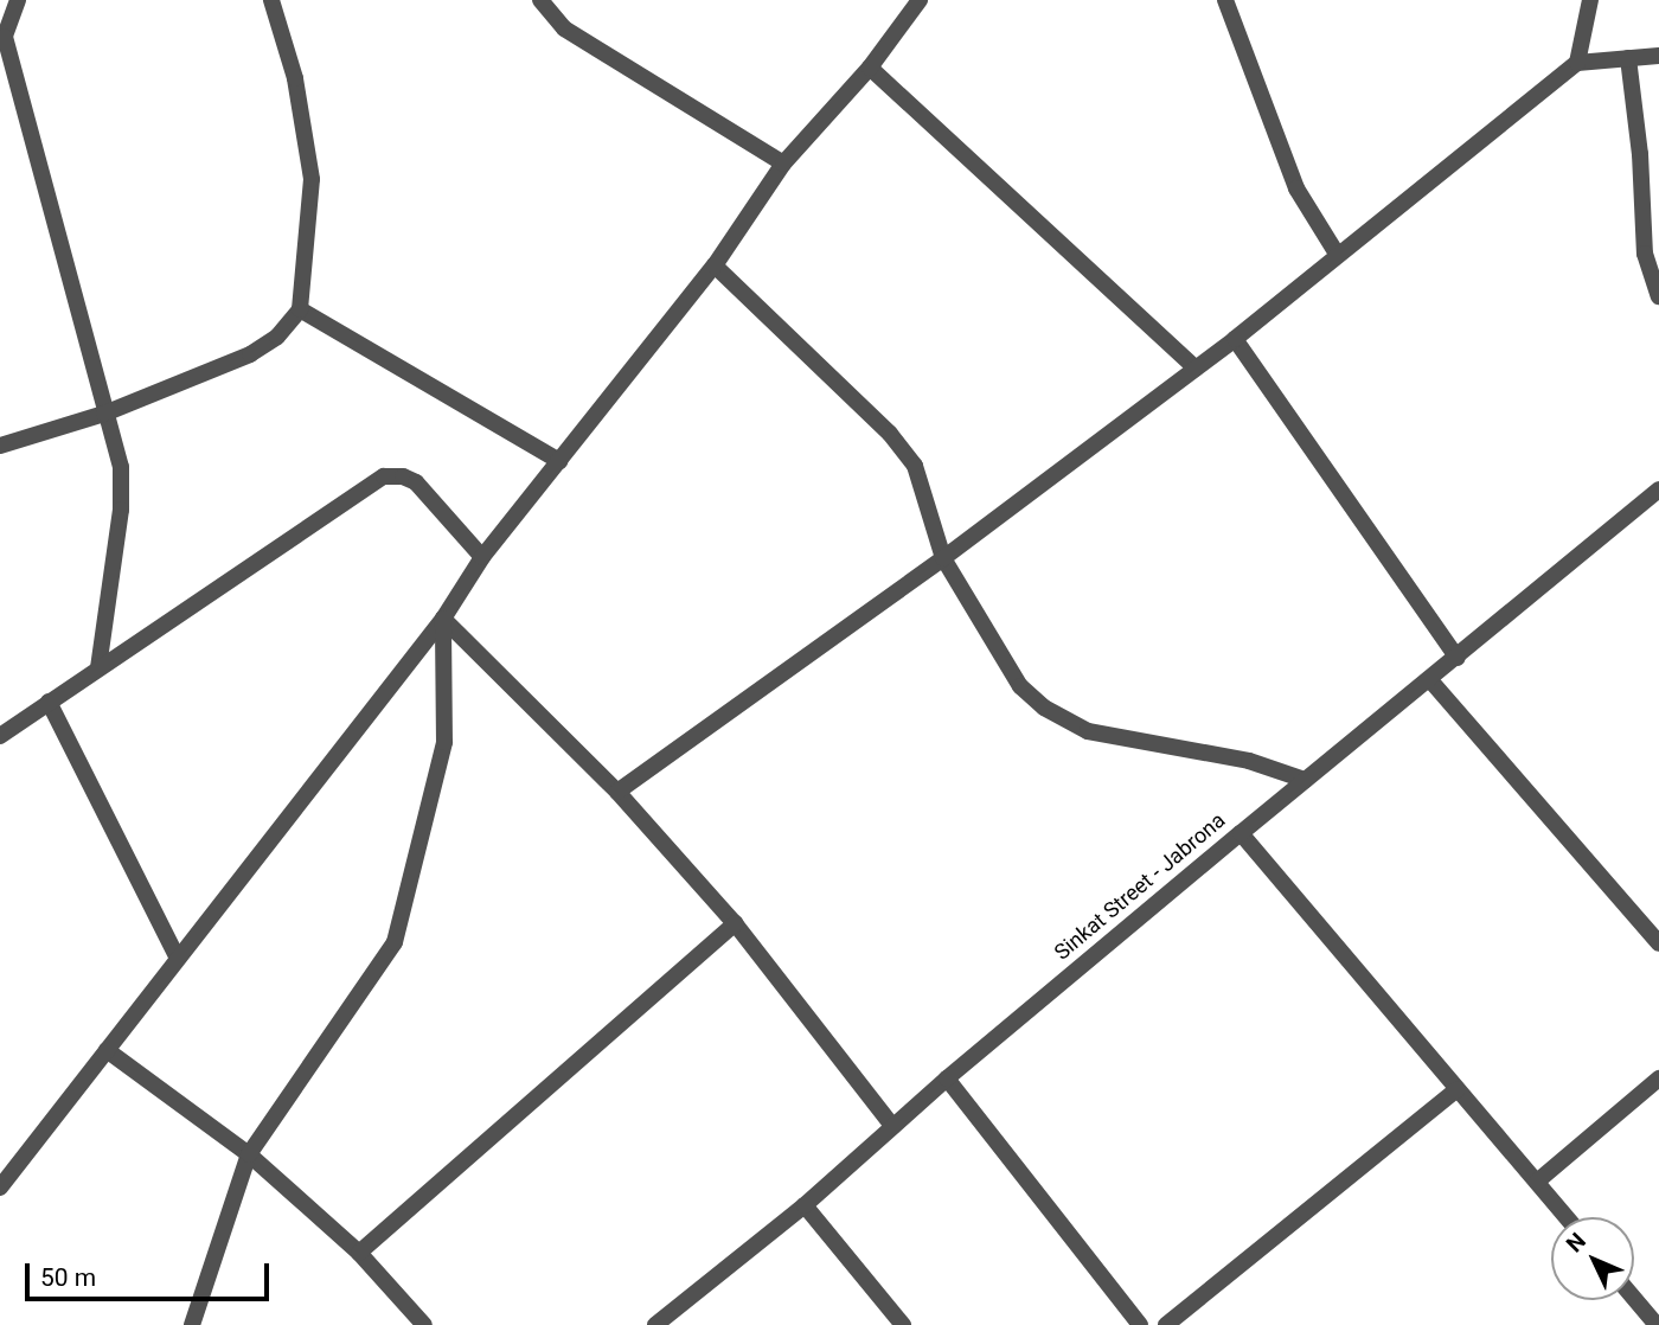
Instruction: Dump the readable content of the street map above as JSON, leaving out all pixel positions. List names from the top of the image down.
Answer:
{
  "streets": {
    "street": ["Sinkat Street - Jabrona"]
  },
  "scale_bar": "50 m",
  "north": "top left"
}
